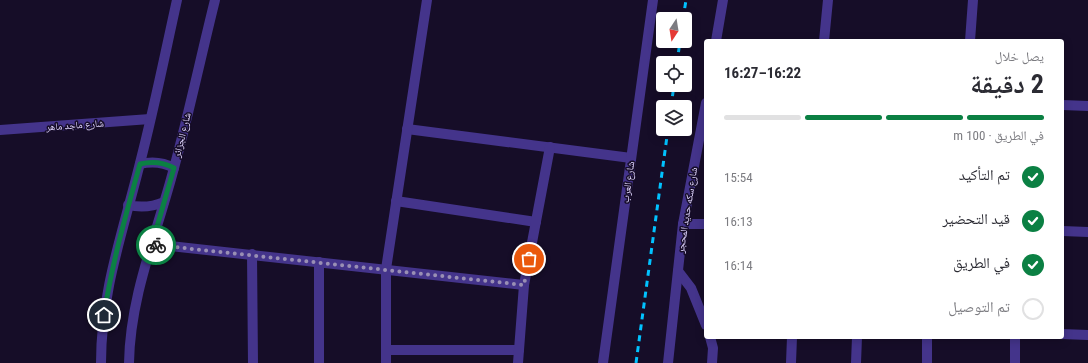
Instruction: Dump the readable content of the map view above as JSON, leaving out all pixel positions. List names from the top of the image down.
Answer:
{
  "streets": {
    "street": [
      "شارع ماجد ماهر",
      "شارع الجزائر",
      "شارع العرب",
      "شارع سكه حديد المحجر"
    ]
  },
  "north": "bottom",
  "page": {
    "heading": ["2 دقيقة", "يصل خلال", "16:22–16:27"],
    "bar": "في الطريق · 100 m",
    "list": [
      ["تم التأكيد", "15:54"],
      ["قيد التحضير", "16:13"],
      ["في الطريق", "16:14"],
      "تم التوصيل"
    ]
  }
}
